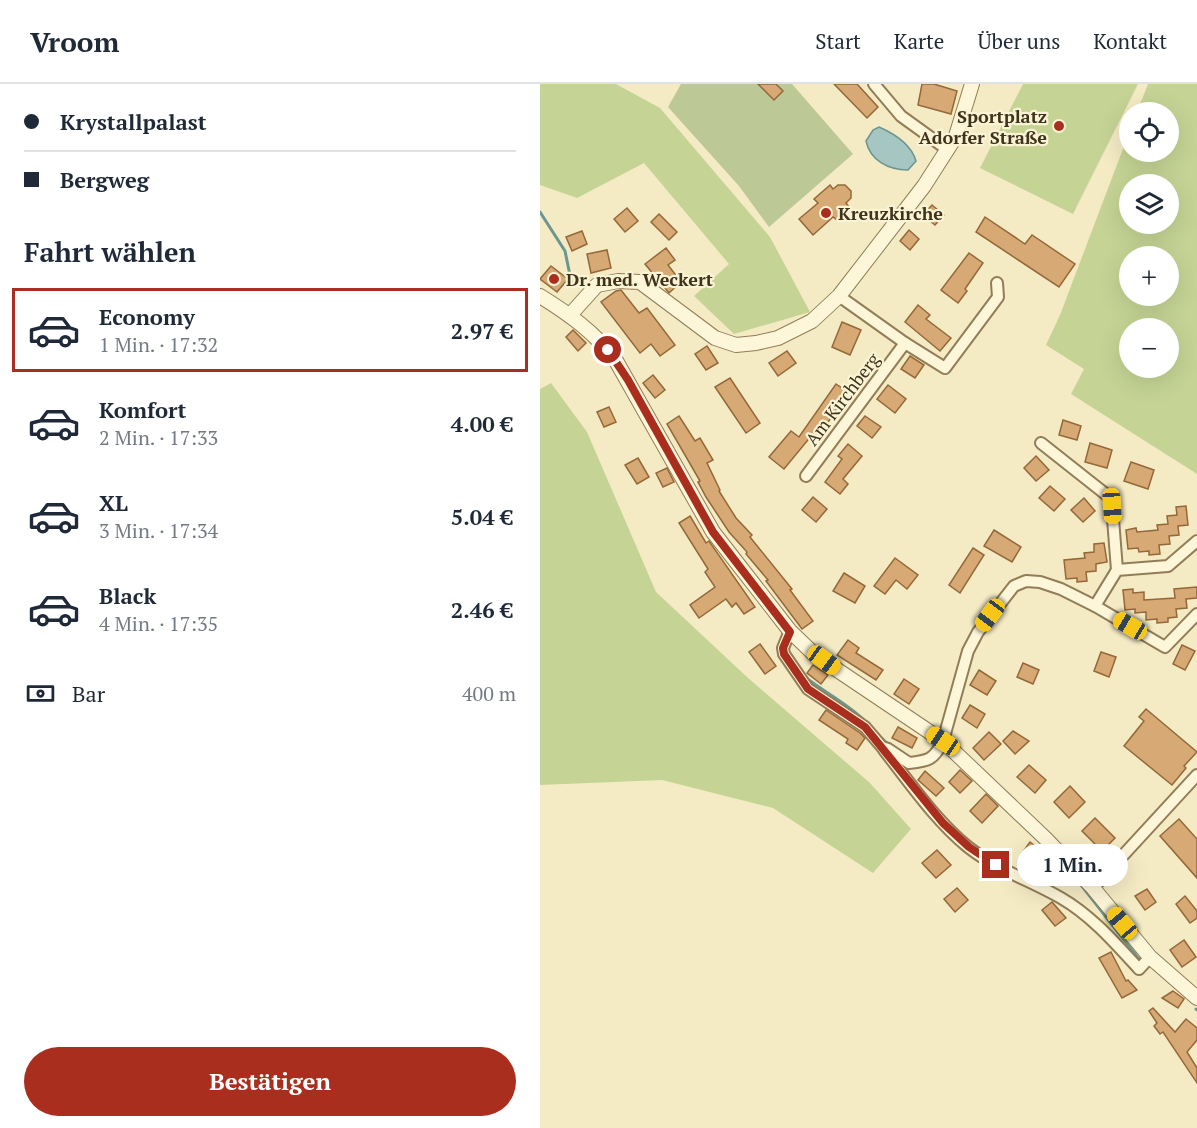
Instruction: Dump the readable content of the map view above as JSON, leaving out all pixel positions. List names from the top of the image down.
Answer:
{
  "streets": {
    "street": ["Am Kirchberg"]
  },
  "places": ["Sportplatz Adorfer Straße", "Kreuzkirche", "Dr. med. Weckert"],
  "page": {
    "header": "Vroom",
    "nav": [
      "Start",
      "Karte",
      "Über uns",
      "Kontakt"
    ],
    "banner": ["Krystallpalast", "Bergweg"],
    "map_buttons": ["+", "−"],
    "heading": "Fahrt wählen",
    "list": [
      {
        "name": "Economy",
        "note": "1 Min. · 17:32",
        "value": "2.97 €"
      },
      {
        "name": "Komfort",
        "note": "2 Min. · 17:33",
        "value": "4.00 €"
      },
      {
        "name": "XL",
        "note": "3 Min. · 17:34",
        "value": "5.04 €"
      },
      {
        "name": "Black",
        "note": "4 Min. · 17:35",
        "value": "2.46 €"
      }
    ],
    "pay": ["Bar", "400 m"],
    "bubble": "1 Min.",
    "buttons": "Bestätigen"
  }
}
